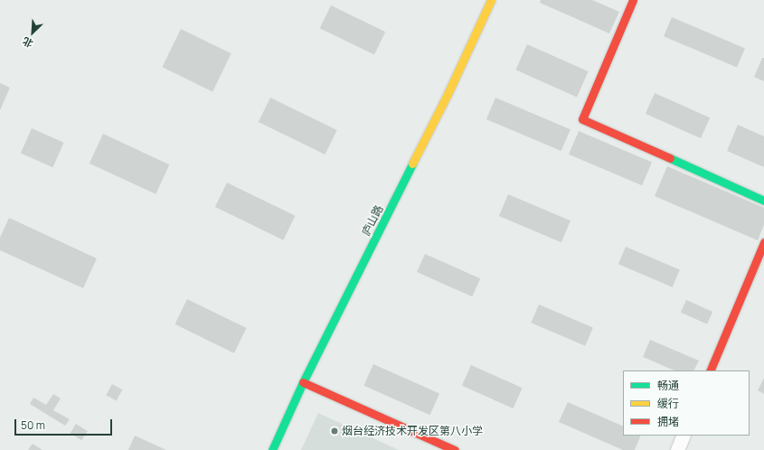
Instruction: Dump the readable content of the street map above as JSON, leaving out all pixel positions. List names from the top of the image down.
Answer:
{
  "streets": {
    "street": ["庐山路"]
  },
  "places": ["烟台经济技术开发区第八小学"],
  "legend": ["畅通", "缓行", "拥堵"],
  "scale_bar": "50 m",
  "north": "bottom left"
}
